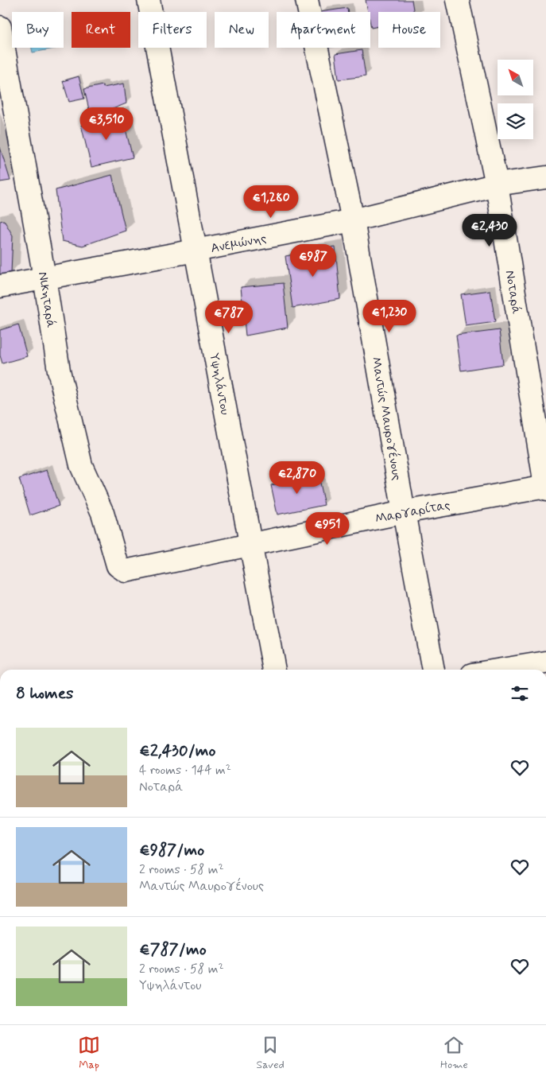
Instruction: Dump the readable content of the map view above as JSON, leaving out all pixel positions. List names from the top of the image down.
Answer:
{
  "streets": {
    "street": [
      "Ανεμώνης",
      "Νοταρά",
      "Νικηταρά",
      "Υψηλάντου",
      "Μαντώς Μαυρογένους",
      "Μαργαρίτας"
    ]
  },
  "crossings": [
    ["Ανεμώνης", "Νοταρά"],
    ["Ανεμώνης", "Νικηταρά"],
    ["Ανεμώνης", "Υψηλάντου"],
    ["Ανεμώνης", "Μαντώς Μαυρογένους"],
    ["Νοταρά", "Μαργαρίτας"],
    ["Νικηταρά", "Μαργαρίτας"],
    ["Υψηλάντου", "Μαργαρίτας"],
    ["Μαντώς Μαυρογένους", "Μαργαρίτας"]
  ],
  "north": "top left",
  "page": {
    "chip": [
      "Buy",
      "Rent",
      "Filters",
      "New",
      "Apartment",
      "House"
    ],
    "price": [
      "€3,510",
      "€1,280",
      "€2,430",
      "€987",
      "€1,230",
      "€787",
      "€2,870",
      "€951"
    ],
    "heading": "8 homes",
    "list": [
      {
        "name": "€2,430/mo",
        "note": "4 rooms · 144 m² · Νοταρά"
      },
      {
        "name": "€987/mo",
        "note": "2 rooms · 58 m² · Μαντώς Μαυρογένους"
      },
      {
        "name": "€787/mo",
        "note": "2 rooms · 58 m² · Υψηλάντου"
      }
    ],
    "tabs": ["Map", "Saved", "Home"]
  }
}
